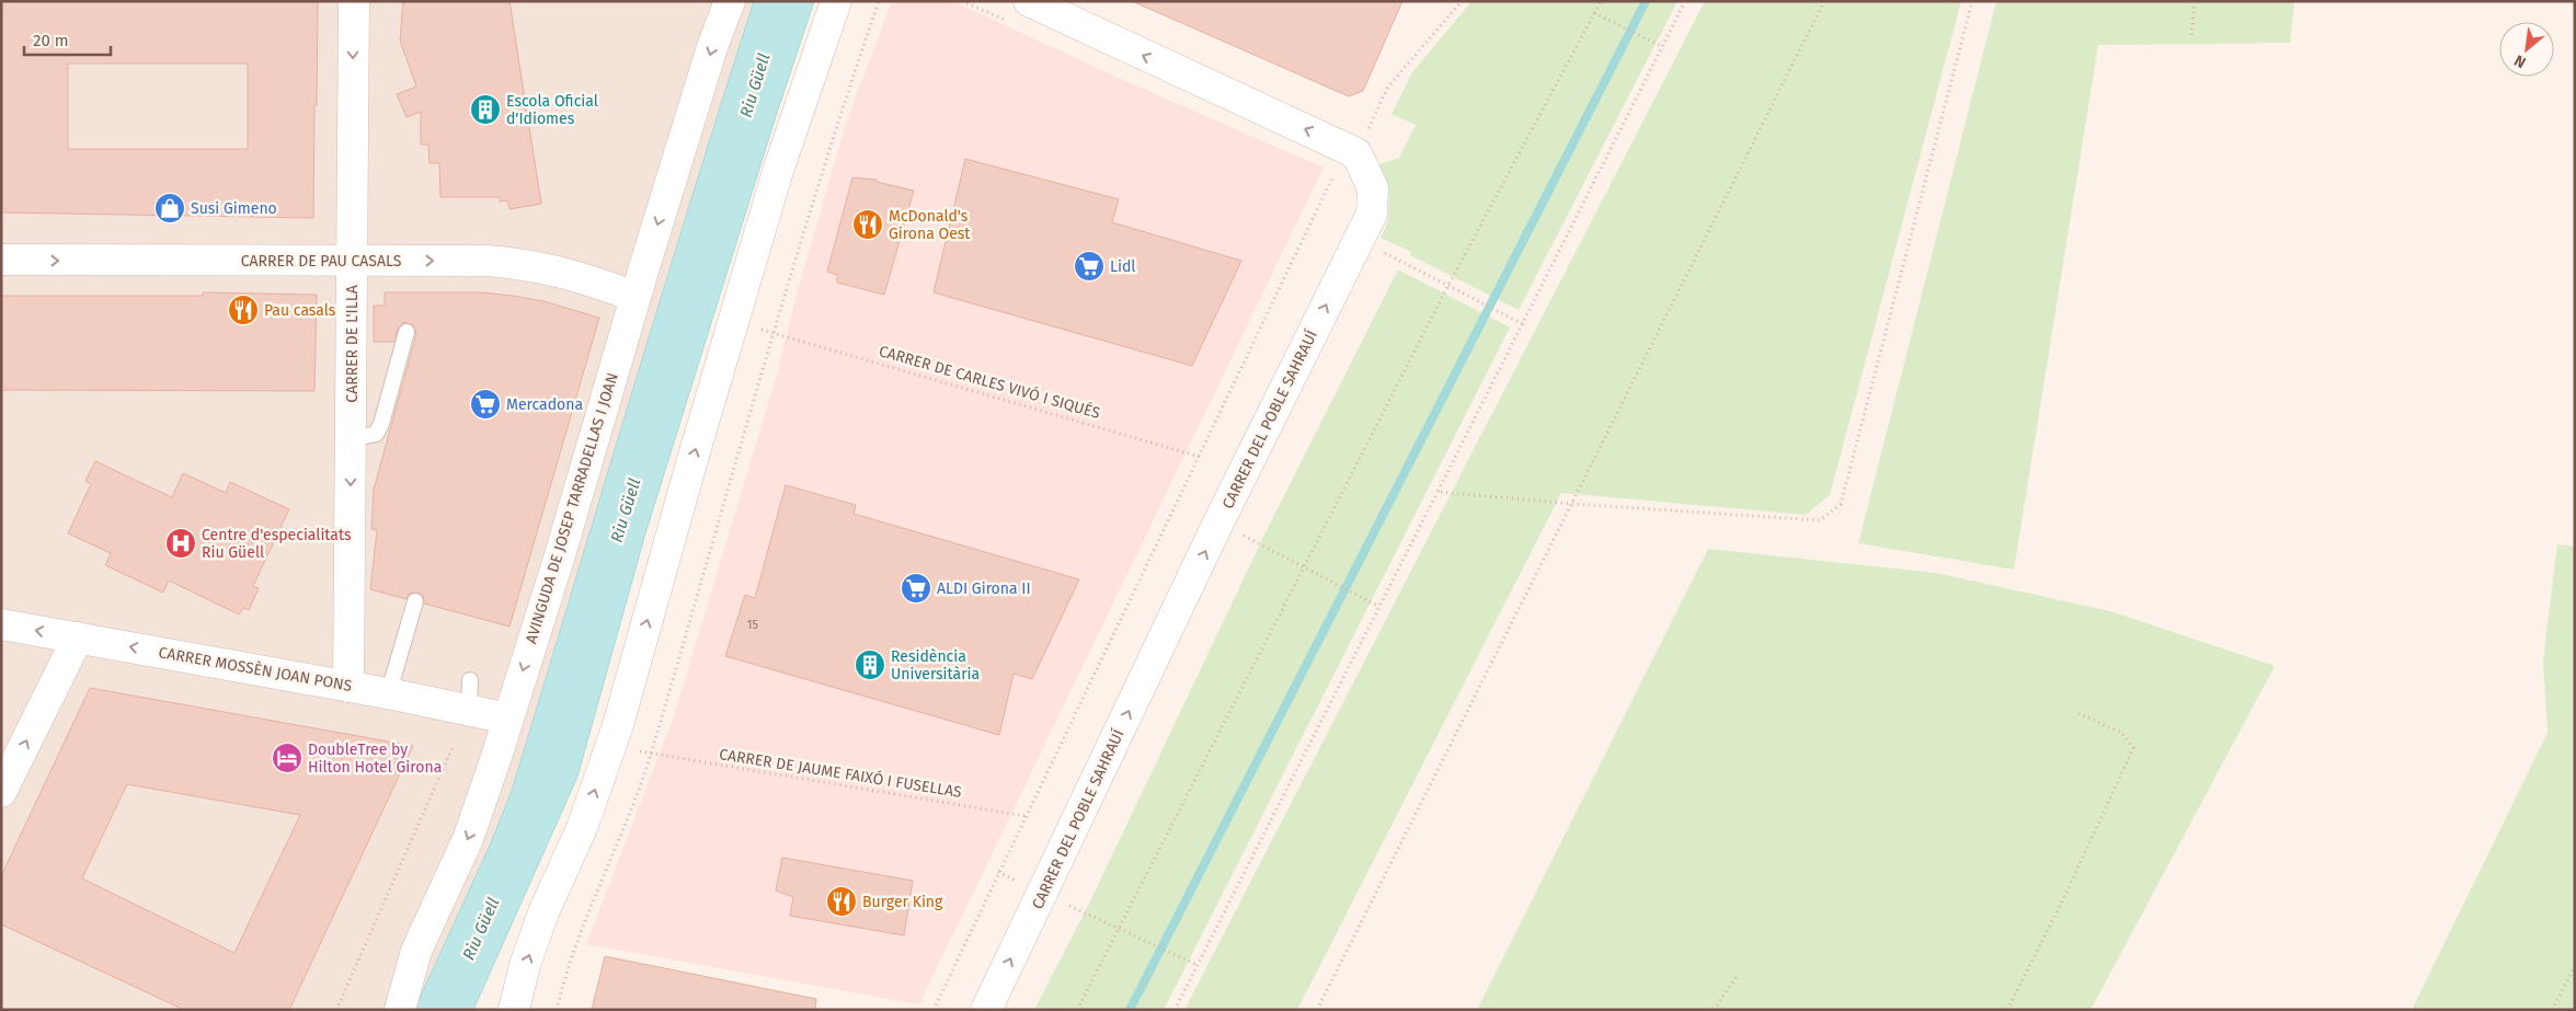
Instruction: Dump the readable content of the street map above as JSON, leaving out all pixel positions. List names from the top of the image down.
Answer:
{
  "streets": {
    "street": [
      "CARRER DE PAU CASALS",
      "CARRER DE L'ILLA",
      "CARRER DEL POBLE SAHRAUÍ",
      "AVINGUDA DE JOSEP TARRADELLAS I JOAN",
      "CARRER MOSSÈN JOAN PONS"
    ],
    "path": ["CARRER DE CARLES VIVÓ I SIQUÉS", "CARRER DE JAUME FAIXÓ I FUSELLAS"]
  },
  "crossings": [
    ["CARRER DE PAU CASALS", "CARRER DE L'ILLA"],
    ["CARRER DE PAU CASALS", "AVINGUDA DE JOSEP TARRADELLAS I JOAN"],
    ["CARRER DE L'ILLA", "CARRER MOSSÈN JOAN PONS"],
    ["AVINGUDA DE JOSEP TARRADELLAS I JOAN", "CARRER MOSSÈN JOAN PONS"]
  ],
  "one_way": [
    "CARRER DE PAU CASALS",
    "CARRER DE L'ILLA",
    "CARRER DEL POBLE SAHRAUÍ",
    "CARRER MOSSÈN JOAN PONS"
  ],
  "water": ["Riu Güell"],
  "places": {
    "building": ["Escola Oficial d'Idiomes", "Residència Universitària"],
    "shop": ["Susi Gimeno"],
    "restaurant": ["McDonald's Girona Oest", "Pau casals", "Burger King"],
    "supermarket": ["Lidl", "Mercadona", "ALDI Girona II"],
    "hospital": ["Centre d'especialitats Riu Güell"],
    "hotel": ["DoubleTree by Hilton Hotel Girona"]
  },
  "house_numbers": ["15"],
  "scale_bar": "20 m",
  "north": "bottom left"
}
